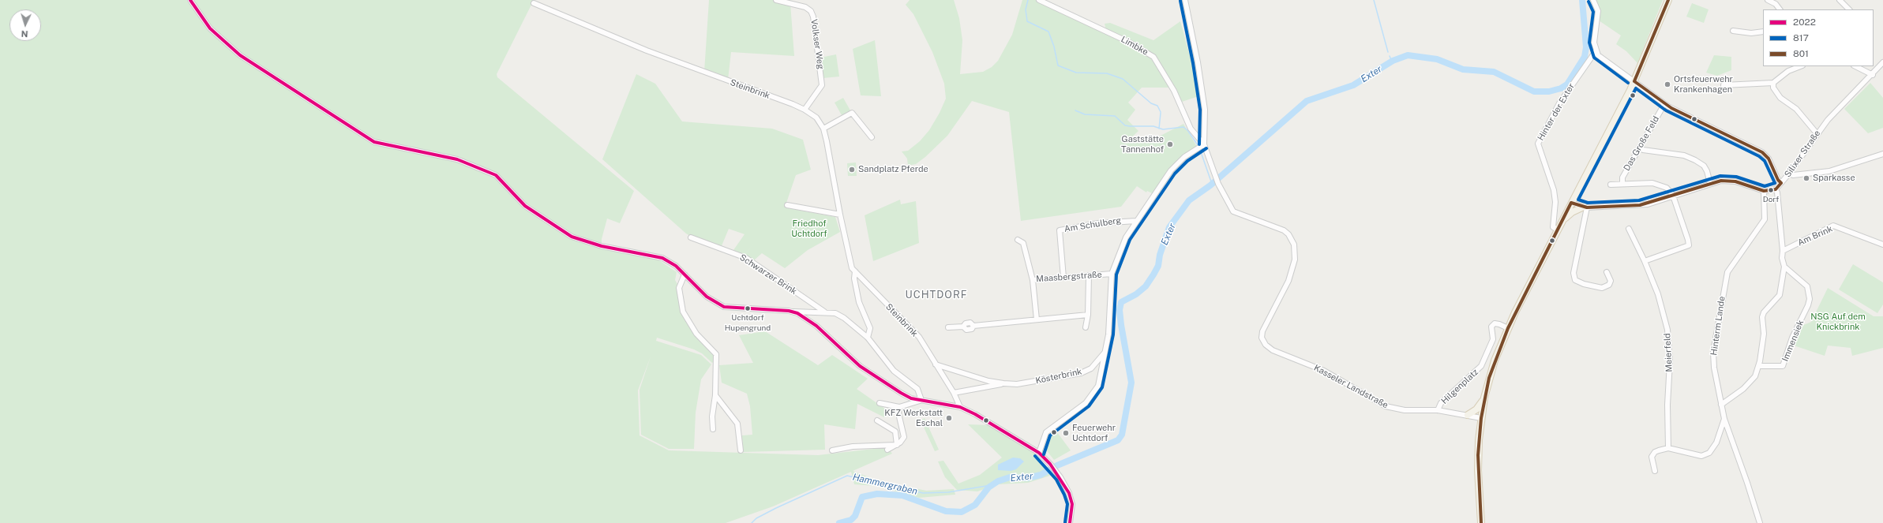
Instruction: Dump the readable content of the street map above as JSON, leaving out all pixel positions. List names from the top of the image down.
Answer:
{
  "streets": {
    "street": [
      "Volkser Weg",
      "Limbke",
      "Steinbrink",
      "Hinter der Exter",
      "Das Große Feld",
      "Silixer Straße",
      "Am Schulberg",
      "Am Brink",
      "Schwarzer Brink",
      "Maasbergstraße",
      "Hinterm Lande",
      "Immensiek",
      "Meierfeld",
      "Kösterbrink",
      "Kasseler Landstraße",
      "Hilgenplatz"
    ]
  },
  "crossings": [
    ["Volkser Weg", "Steinbrink"],
    ["Limbke", "Kasseler Landstraße"],
    ["Steinbrink", "Schwarzer Brink"],
    ["Steinbrink", "Kösterbrink"],
    ["Am Schulberg", "Maasbergstraße"],
    ["Kasseler Landstraße", "Hilgenplatz"]
  ],
  "districts": ["UCHTDORF"],
  "water": ["Exter", "Hammergraben"],
  "parks": ["Friedhof Uchtdorf", "NSG Auf dem Knickbrink"],
  "places": [
    "Ortsfeuerwehr Krankenhagen",
    "Gaststätte Tannenhof",
    "Sandplatz Pferde",
    "Sparkasse",
    "Dorf",
    "Uchtdorf Hupengrund",
    "KFZ Werkstatt Eschal",
    "Feuerwehr Uchtdorf"
  ],
  "lines": ["transit line 2022", "transit line 801", "transit line 817"],
  "legend": ["2022", "817", "801"],
  "north": "bottom"
}
